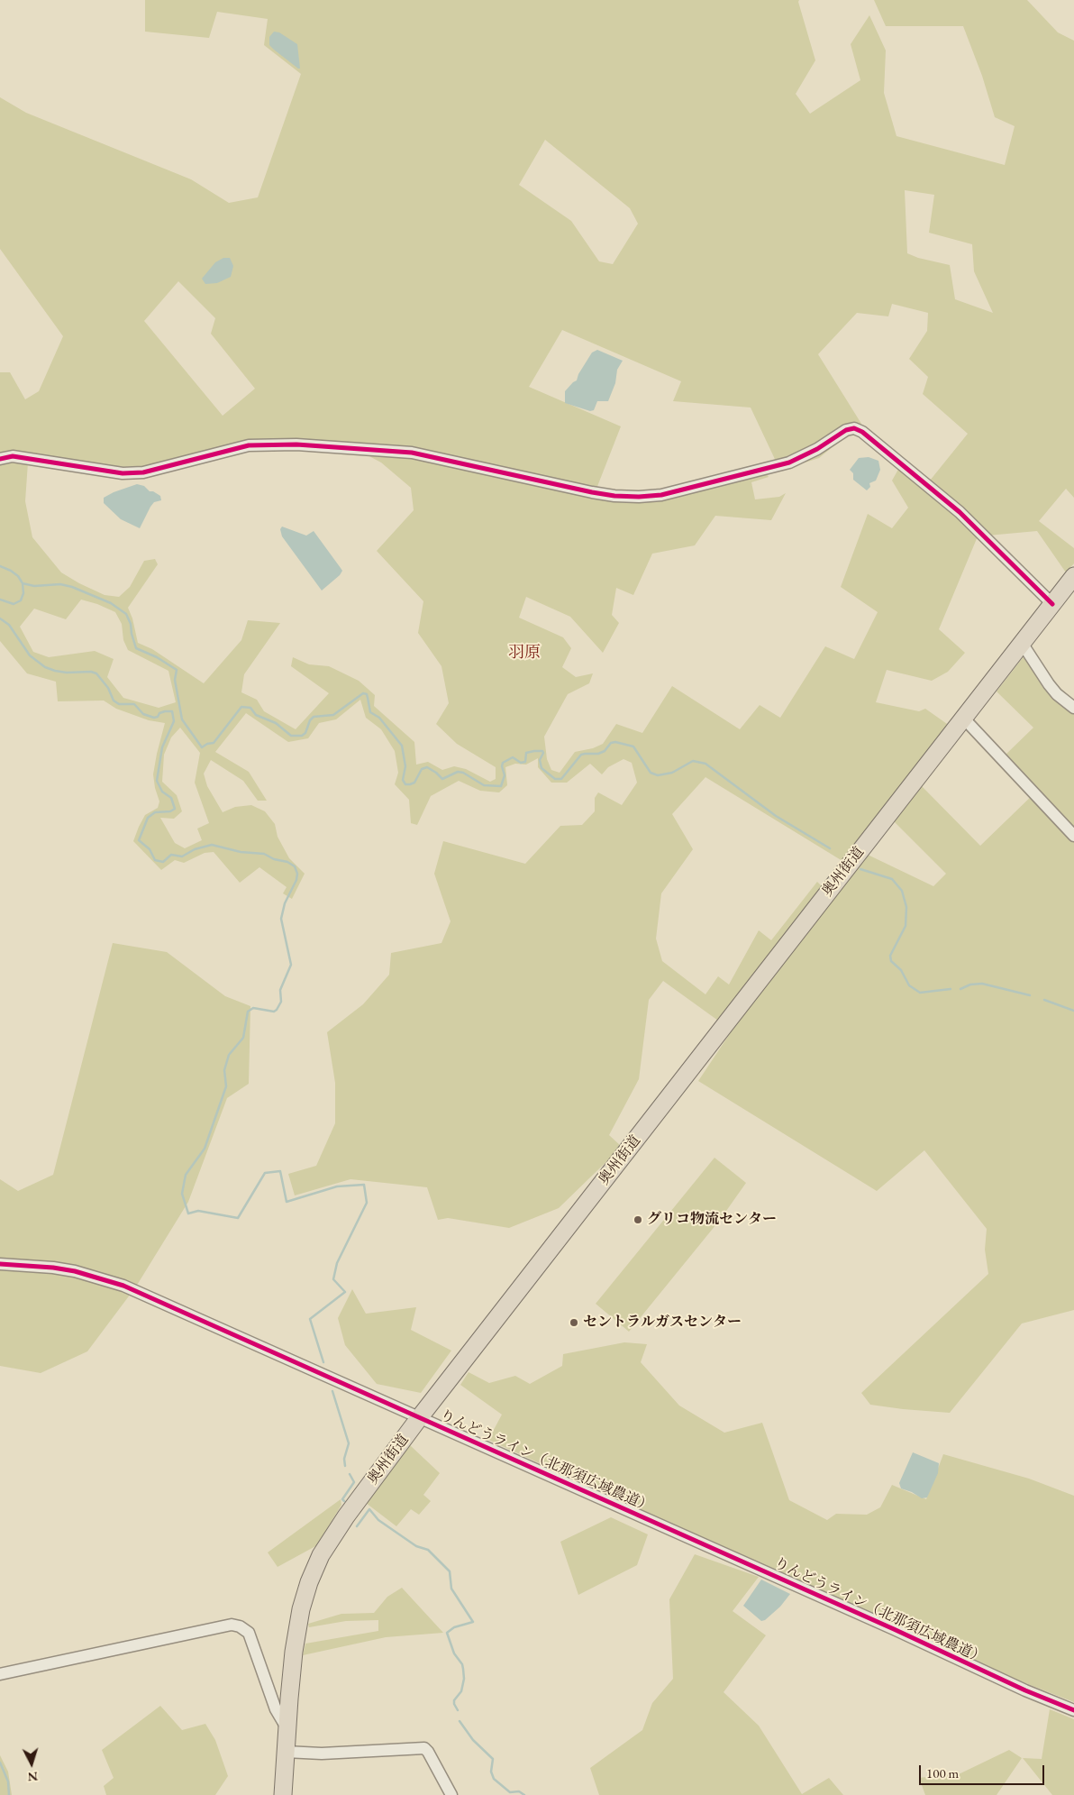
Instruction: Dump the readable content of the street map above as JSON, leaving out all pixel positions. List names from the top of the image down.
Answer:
{
  "streets": {
    "highway": ["奥州街道"],
    "street": ["りんどうライン（北那須広域農道）"]
  },
  "crossings": [
    ["奥州街道", "りんどうライン（北那須広域農道）"]
  ],
  "districts": ["羽原"],
  "places": ["グリコ物流センター", "セントラルガスセンター"],
  "scale_bar": "100 m",
  "north": "bottom"
}
